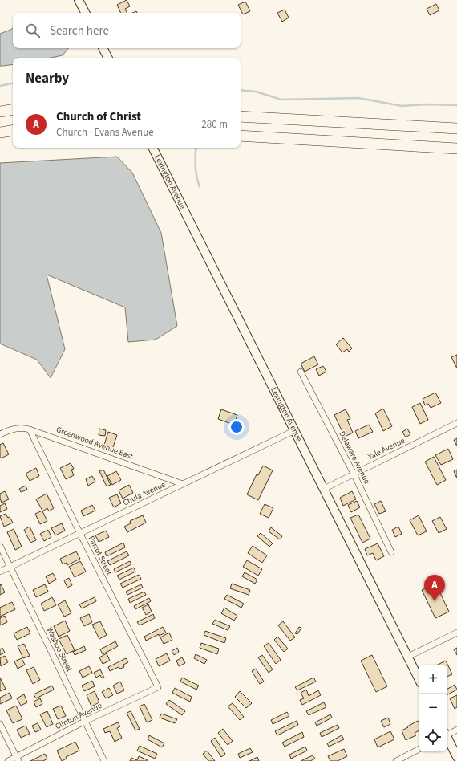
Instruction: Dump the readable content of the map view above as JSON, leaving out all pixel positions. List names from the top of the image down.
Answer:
{
  "streets": {
    "street": [
      "Lexington Avenue",
      "Greenwood Avenue East",
      "Yale Avenue",
      "Delaware Avenue",
      "Chula Avenue",
      "Parrot Street",
      "Washoe Street",
      "Clinton Avenue"
    ]
  },
  "crossings": [
    ["Lexington Avenue", "Yale Avenue"],
    ["Lexington Avenue", "Chula Avenue"],
    ["Greenwood Avenue East", "Chula Avenue"],
    ["Greenwood Avenue East", "Parrot Street"],
    ["Yale Avenue", "Delaware Avenue"],
    ["Chula Avenue", "Parrot Street"],
    ["Chula Avenue", "Washoe Street"],
    ["Parrot Street", "Clinton Avenue"],
    ["Washoe Street", "Clinton Avenue"]
  ],
  "page": {
    "search": "Search here",
    "heading": "Nearby",
    "list": [
      {
        "mark": "A",
        "name": "Church of Christ",
        "note": "Church · Evans Avenue",
        "value": "280 m"
      }
    ],
    "pins": "A",
    "map_buttons": ["+", "−"]
  }
}
